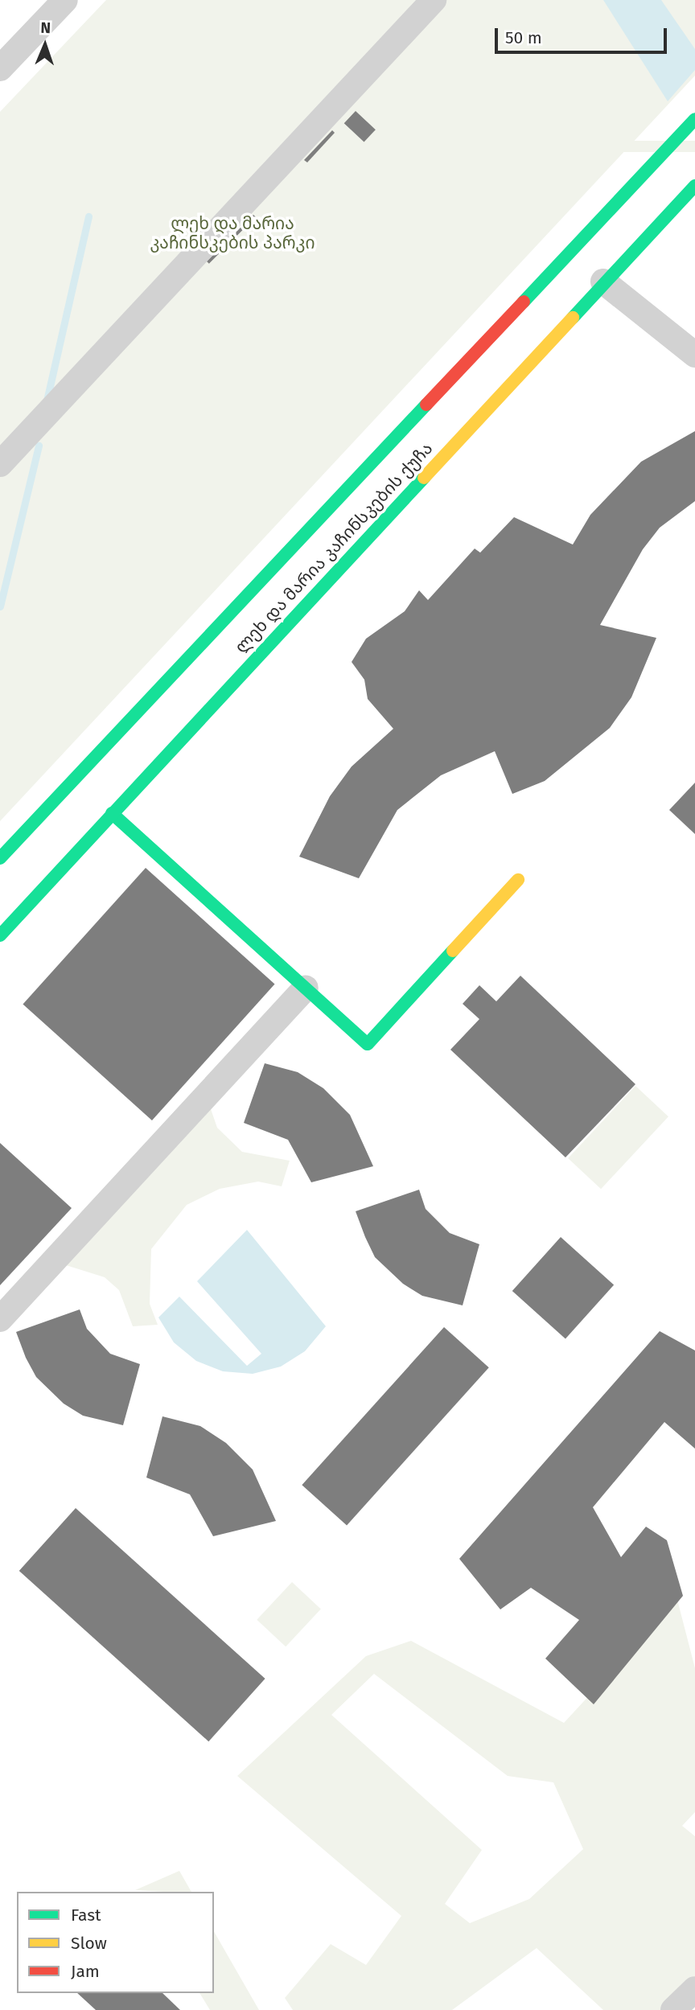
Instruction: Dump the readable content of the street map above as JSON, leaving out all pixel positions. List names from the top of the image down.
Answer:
{
  "streets": {
    "main road": ["ლეხ და მარია კაჩინსკების ქუჩა"]
  },
  "parks": ["ლეხ და მარია კაჩინსკების პარკი"],
  "legend": ["Fast", "Slow", "Jam"],
  "scale_bar": "50 m",
  "north": "top"
}
